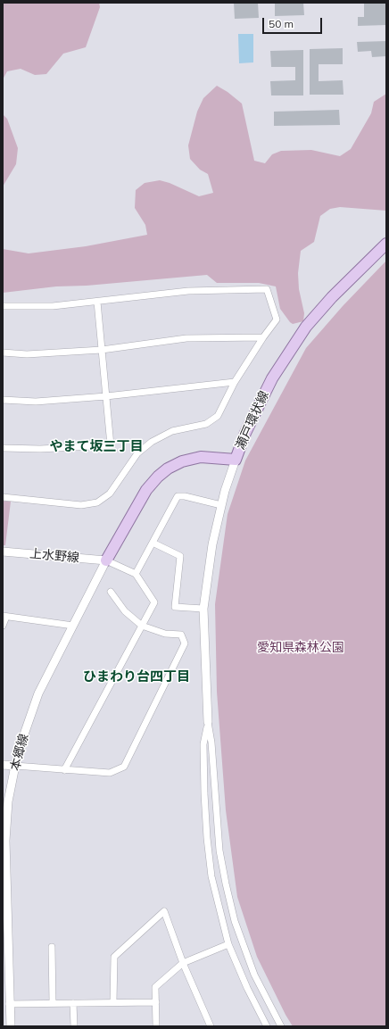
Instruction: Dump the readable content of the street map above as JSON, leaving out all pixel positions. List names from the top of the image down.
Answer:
{
  "streets": {
    "main road": ["瀬戸環状線"],
    "street": ["上水野線", "本郷線"]
  },
  "crossings": [
    ["瀬戸環状線", "上水野線"],
    ["瀬戸環状線", "本郷線"],
    ["上水野線", "本郷線"]
  ],
  "districts": ["やまて坂三丁目", "ひまわり台四丁目"],
  "parks": ["愛知県森林公園"],
  "scale_bar": "50 m"
}
